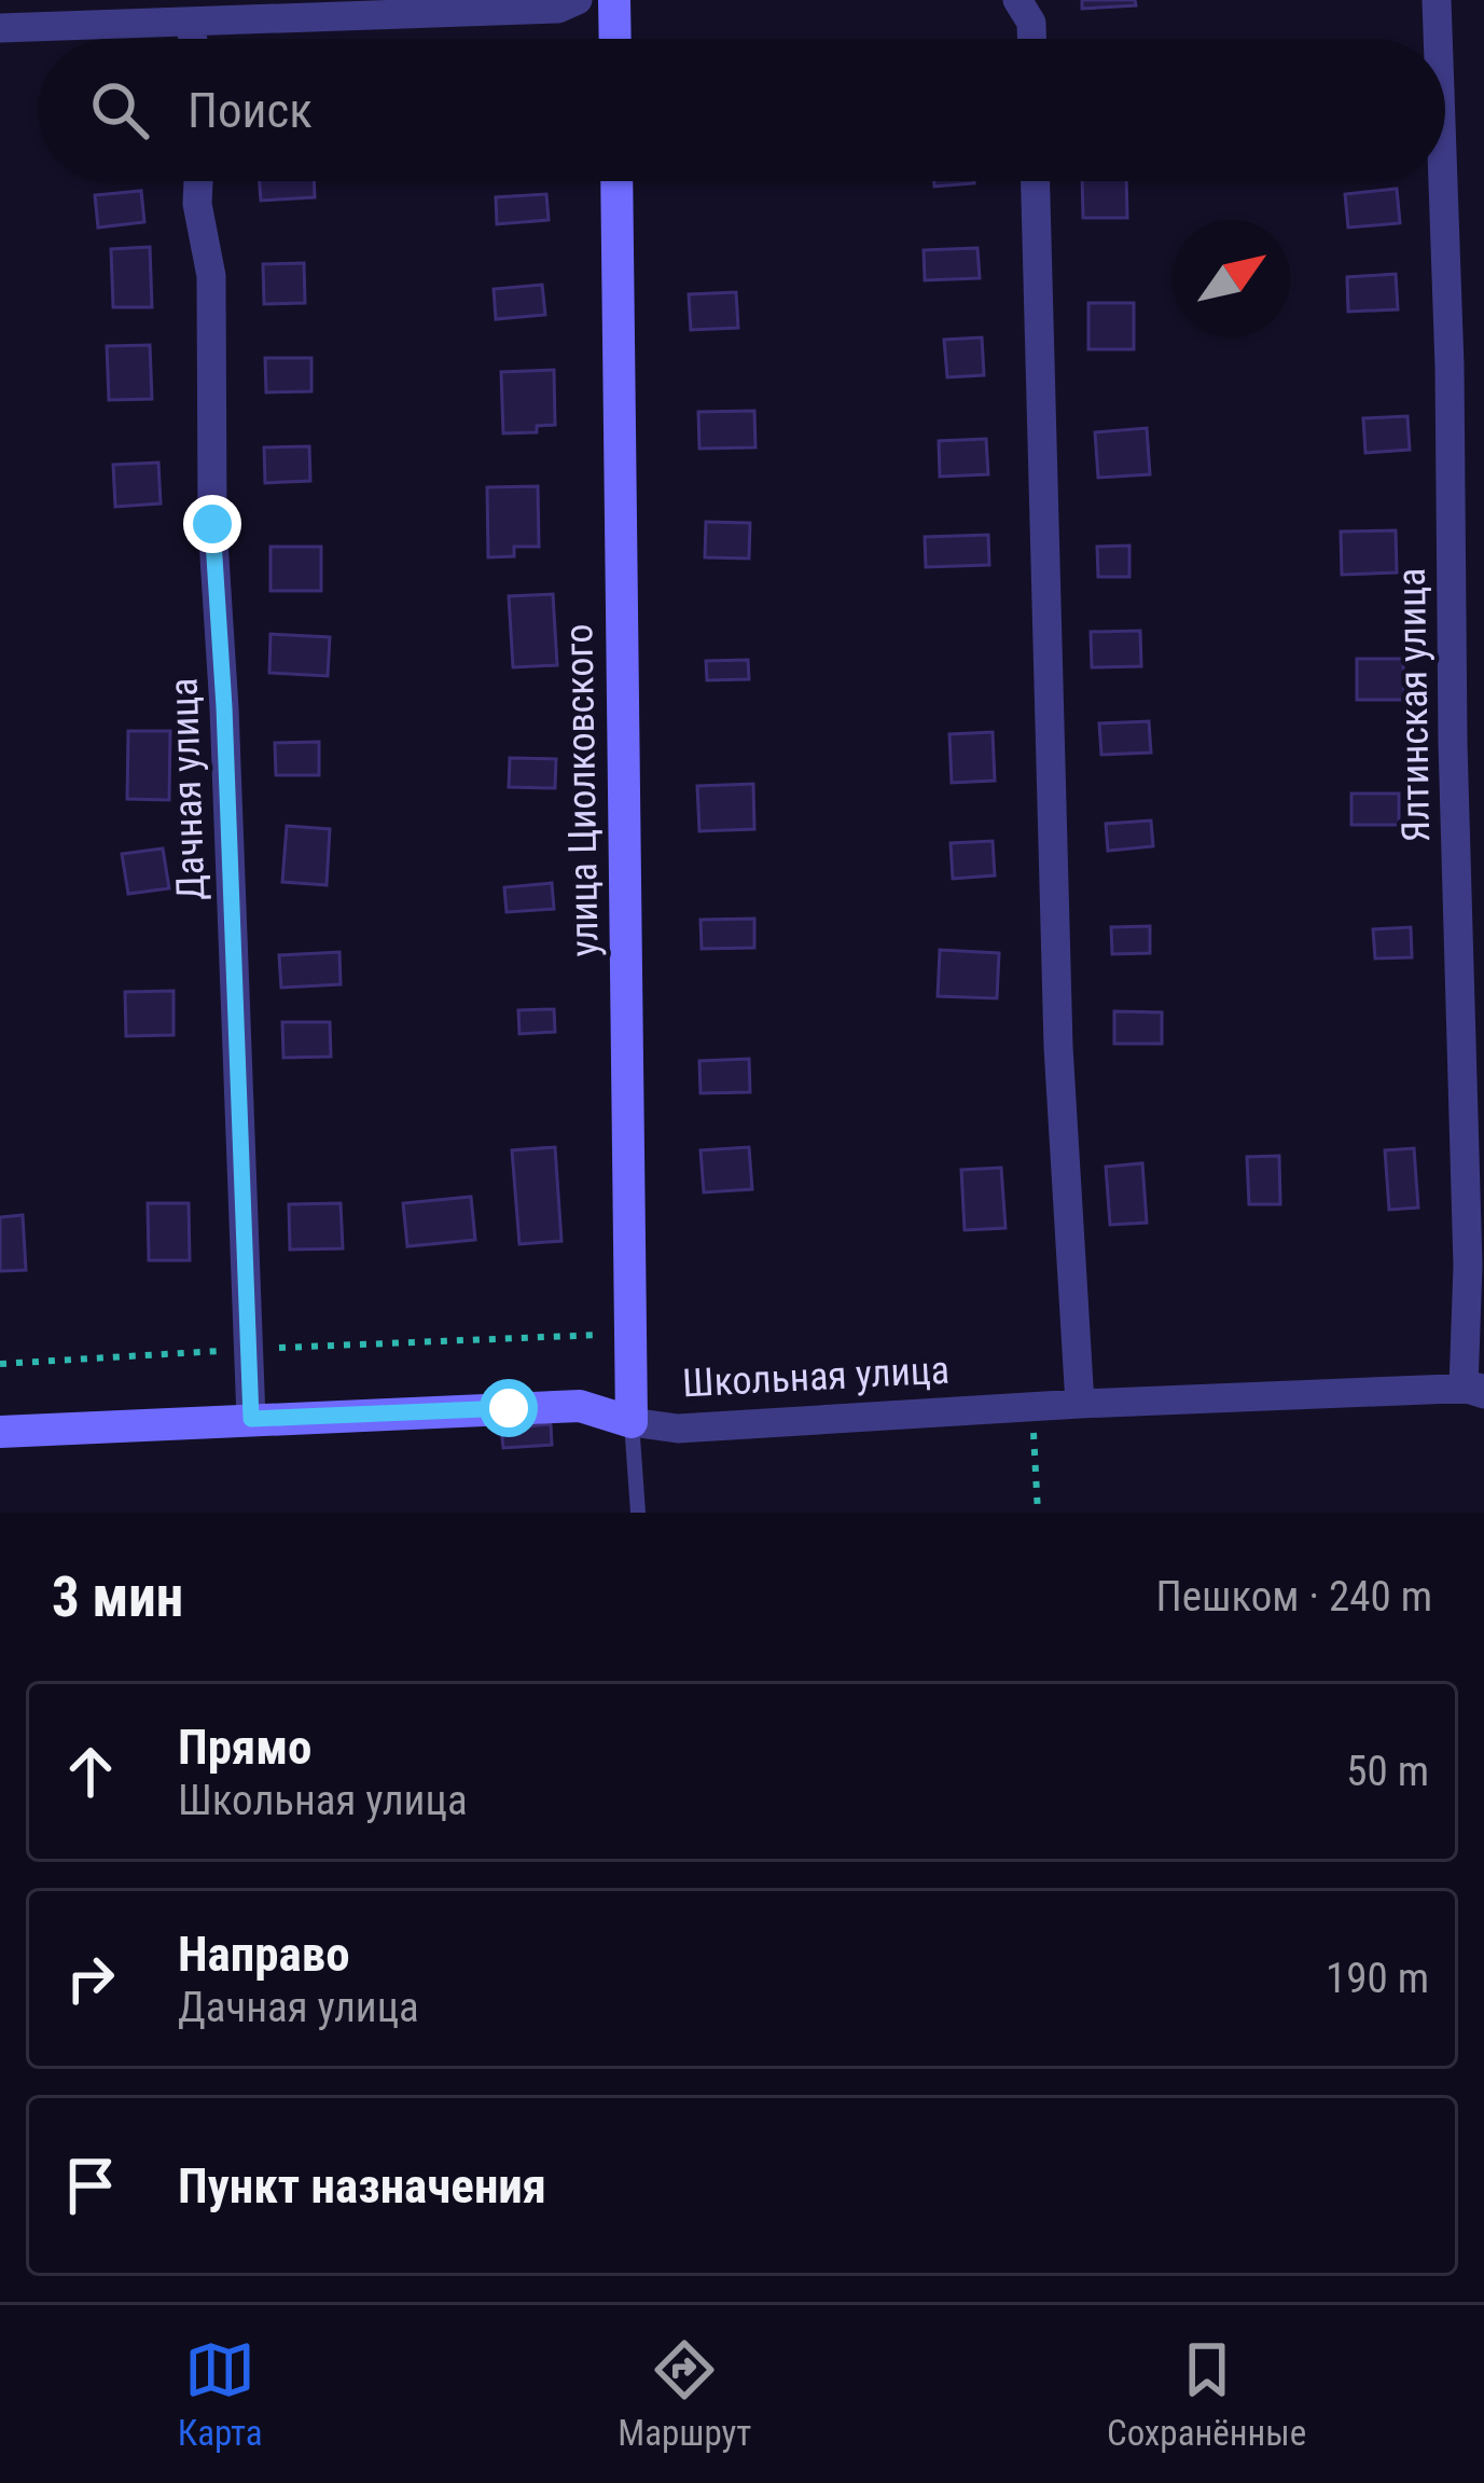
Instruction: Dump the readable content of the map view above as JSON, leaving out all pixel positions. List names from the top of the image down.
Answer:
{
  "streets": {
    "street": [
      "Ялтинская улица",
      "Дачная улица",
      "улица Циолковского",
      "Школьная улица"
    ]
  },
  "crossings": [
    ["Ялтинская улица", "Школьная улица"],
    ["Дачная улица", "Школьная улица"],
    ["улица Циолковского", "Школьная улица"]
  ],
  "north": "top right",
  "page": {
    "search": "Поиск",
    "heading": ["3 мин", "Пешком · 240 m"],
    "list": [
      ["Прямо", "Школьная улица", "50 m"],
      ["Направо", "Дачная улица", "190 m"],
      "Пункт назначения"
    ],
    "nav": ["Карта", "Маршрут", "Сохранённые"]
  }
}
